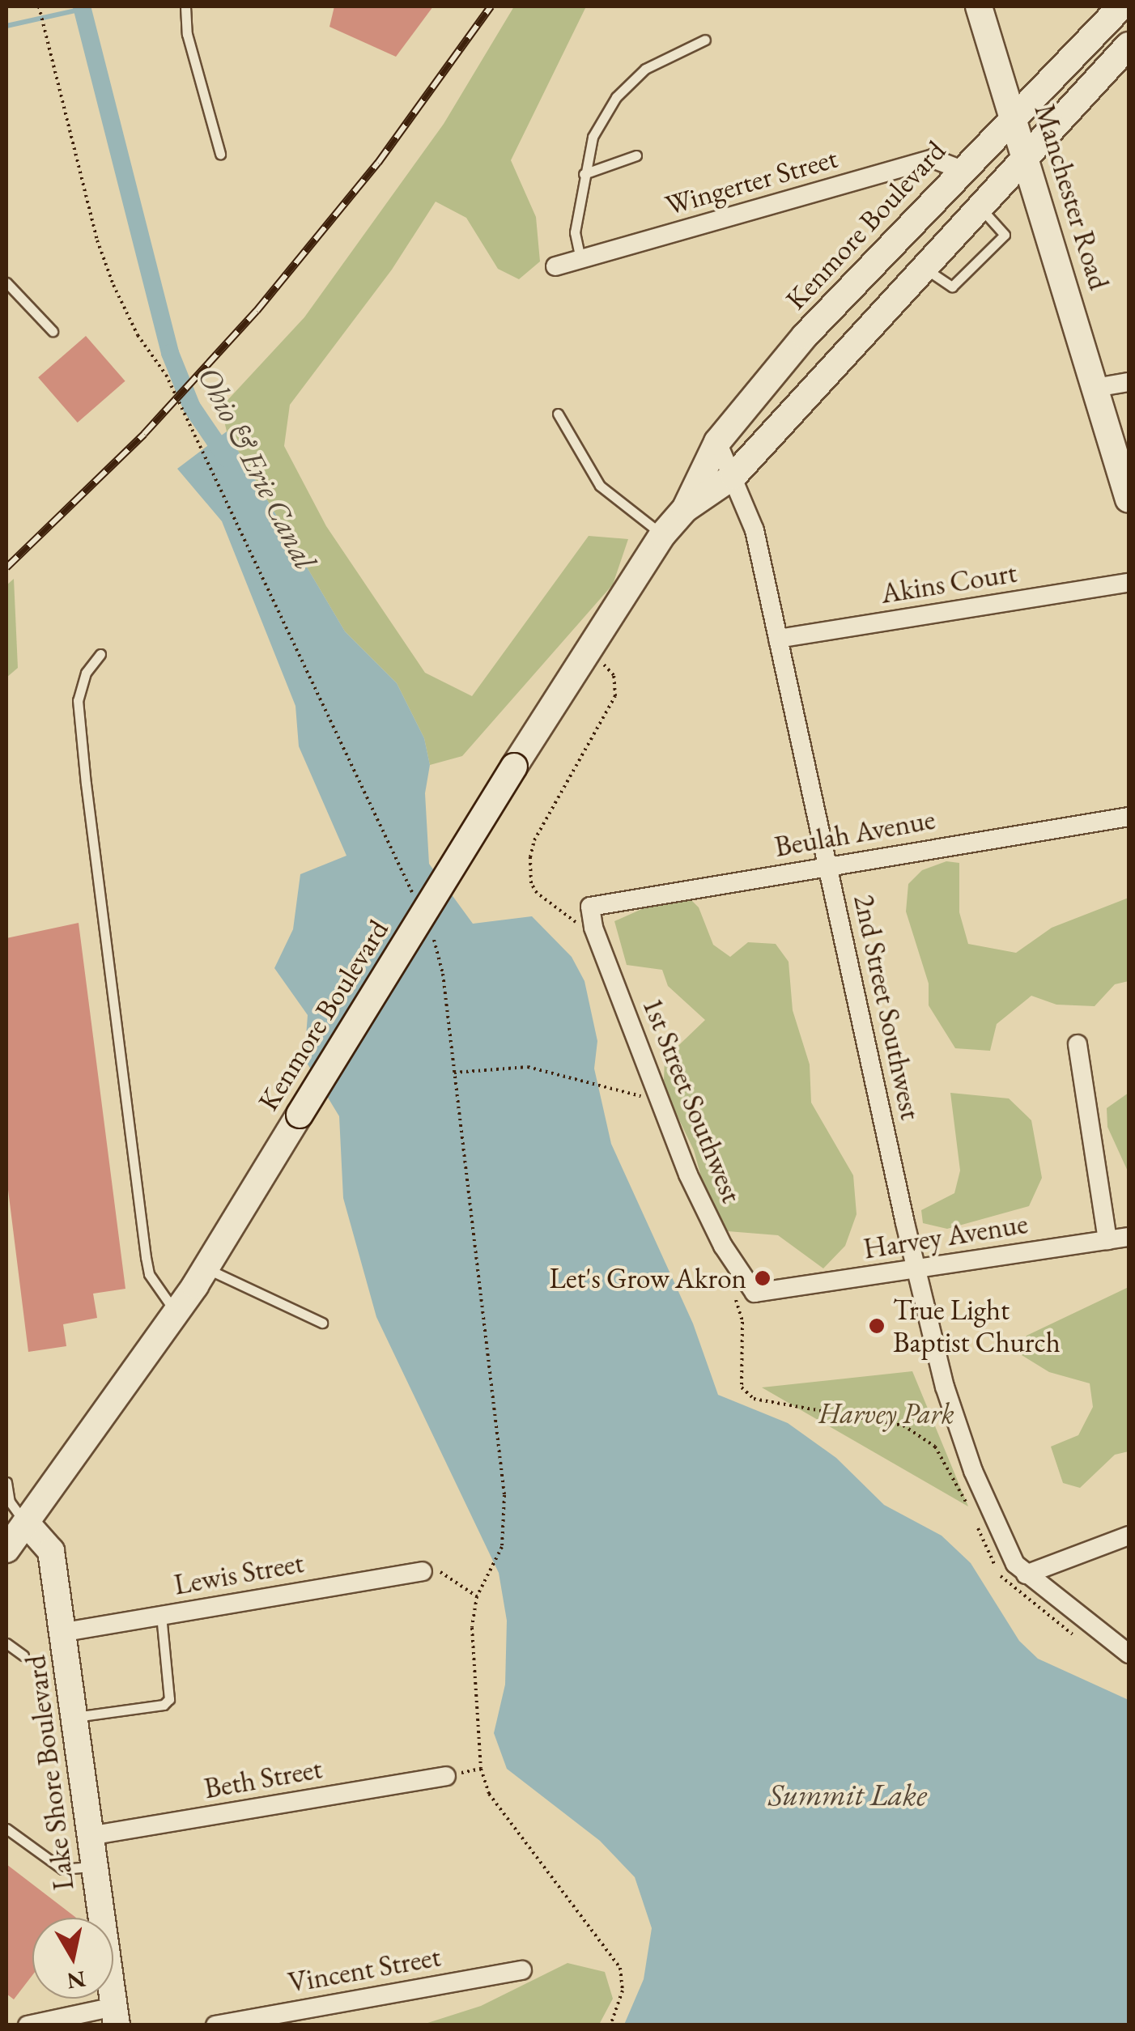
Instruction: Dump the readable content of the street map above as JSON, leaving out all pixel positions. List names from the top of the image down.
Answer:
{
  "streets": {
    "main road": ["Manchester Road", "Kenmore Boulevard", "Lake Shore Boulevard"],
    "street": [
      "Wingerter Street",
      "Akins Court",
      "Beulah Avenue",
      "2nd Street Southwest",
      "1st Street Southwest",
      "Harvey Avenue",
      "Lewis Street",
      "Beth Street",
      "Vincent Street"
    ]
  },
  "crossings": [
    ["Wingerter Street", "Kenmore Boulevard"],
    ["Manchester Road", "Kenmore Boulevard"],
    ["Kenmore Boulevard", "2nd Street Southwest"],
    ["Kenmore Boulevard", "Lake Shore Boulevard"],
    ["Akins Court", "2nd Street Southwest"],
    ["Beulah Avenue", "2nd Street Southwest"],
    ["Beulah Avenue", "1st Street Southwest"],
    ["2nd Street Southwest", "Harvey Avenue"],
    ["1st Street Southwest", "Harvey Avenue"],
    ["Lewis Street", "Lake Shore Boulevard"],
    ["Lake Shore Boulevard", "Beth Street"]
  ],
  "water": ["Ohio & Erie Canal", "Summit Lake"],
  "parks": ["Harvey Park"],
  "places": ["Let's Grow Akron", "True Light Baptist Church"],
  "north": "bottom"
}
